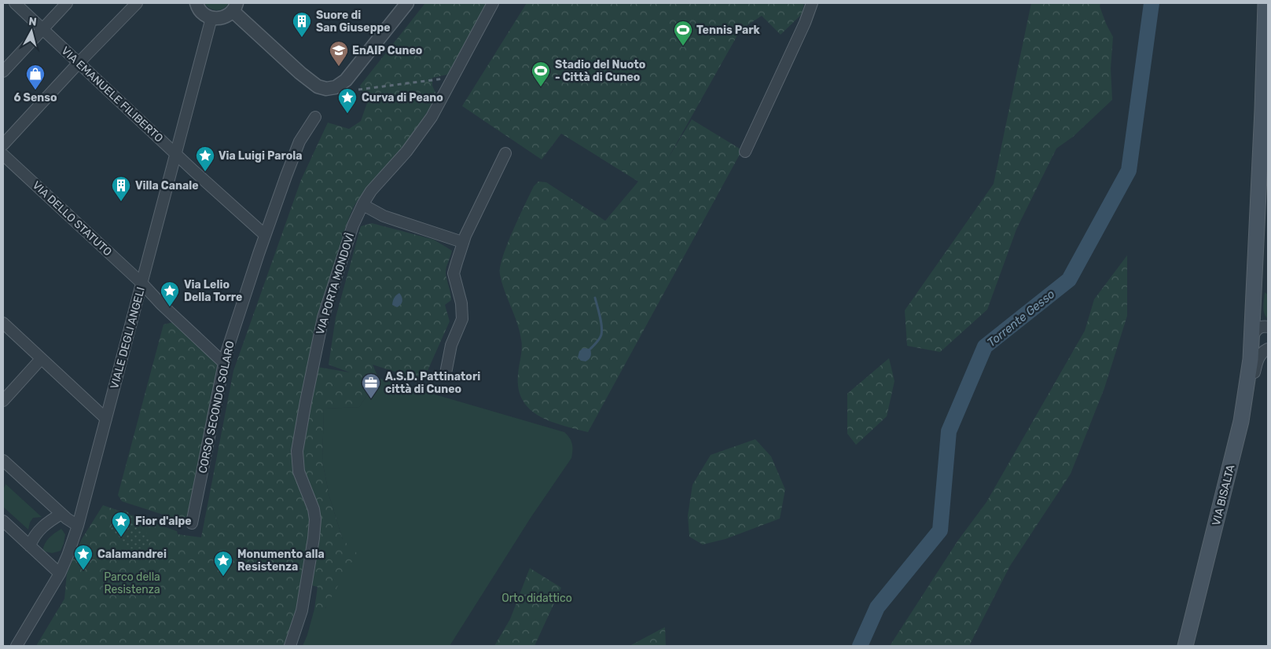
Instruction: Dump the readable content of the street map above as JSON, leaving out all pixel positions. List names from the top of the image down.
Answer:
{
  "streets": {
    "main road": ["VIA BISALTA"],
    "street": [
      "VIA EMANUELE FILIBERTO",
      "VIA DELLO STATUTO",
      "VIA PORTA MONDOVÌ",
      "VIALE DEGLI ANGELI",
      "CORSO SECONDO SOLARO"
    ]
  },
  "crossings": [
    ["VIA EMANUELE FILIBERTO", "VIALE DEGLI ANGELI"],
    ["VIA DELLO STATUTO", "VIALE DEGLI ANGELI"]
  ],
  "water": ["Torrente Gesso"],
  "parks": ["Parco della Resistenza", "Orto didattico"],
  "places": {
    "building": ["Suore di San Giuseppe", "Villa Canale"],
    "sports": ["Tennis Park", "Stadio del Nuoto - Città di Cuneo"],
    "school or university": ["EnAIP Cuneo"],
    "shop": ["6 Senso"],
    "place": [
      "Curva di Peano",
      "Via Luigi Parola",
      "Via Lelio Della Torre",
      "Fior d'alpe",
      "Calamandrei",
      "Monumento alla Resistenza"
    ],
    "office": ["A.S.D. Pattinatori città di Cuneo"]
  },
  "north": "top"
}
